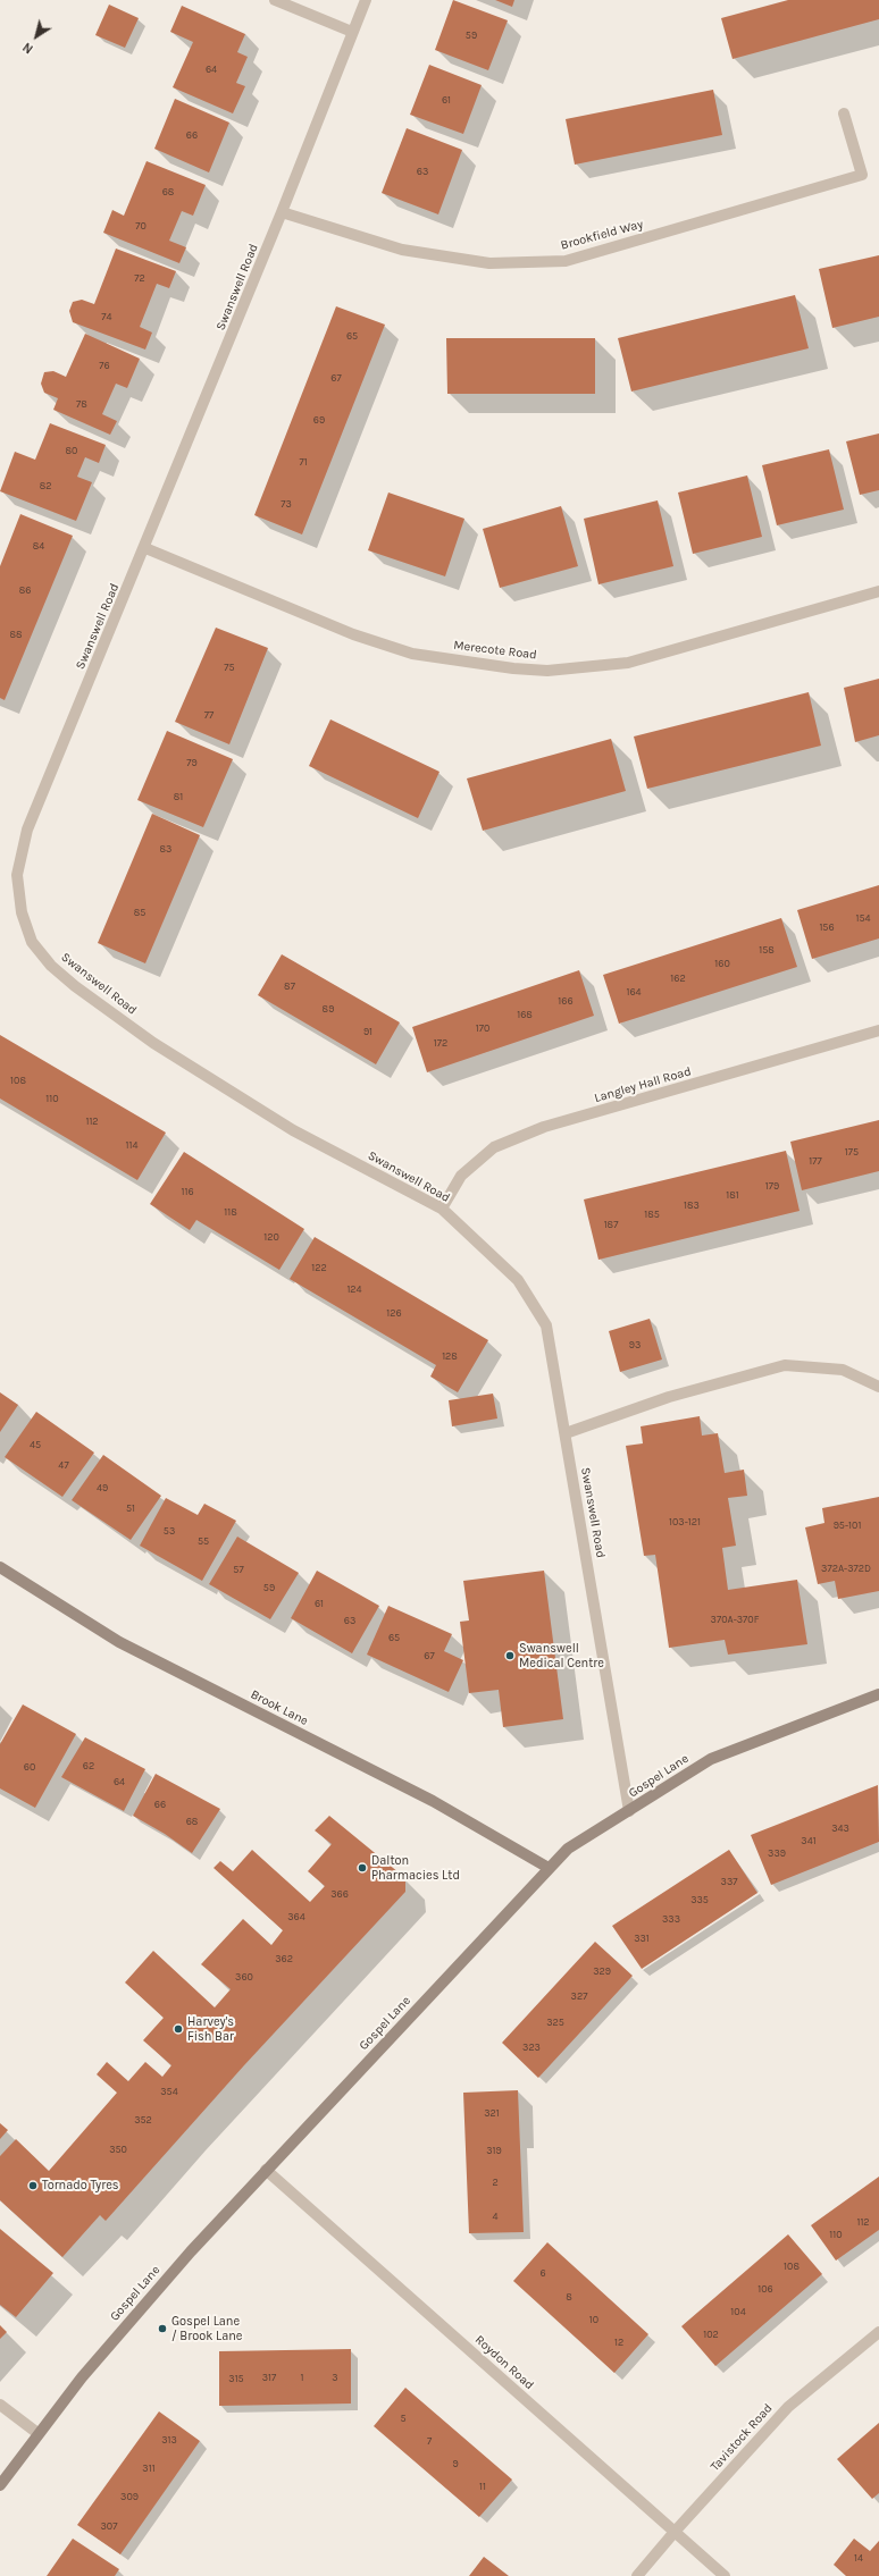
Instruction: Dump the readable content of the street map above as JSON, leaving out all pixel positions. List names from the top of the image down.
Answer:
{
  "streets": {
    "street": [
      "Brookfield Way",
      "Swanswell Road",
      "Merecote Road",
      "Langley Hall Road",
      "Brook Lane",
      "Gospel Lane",
      "Roydon Road",
      "Tavistock Road"
    ]
  },
  "crossings": [
    ["Brookfield Way", "Swanswell Road"],
    ["Swanswell Road", "Merecote Road"],
    ["Swanswell Road", "Langley Hall Road"],
    ["Swanswell Road", "Gospel Lane"],
    ["Brook Lane", "Gospel Lane"],
    ["Gospel Lane", "Roydon Road"],
    ["Roydon Road", "Tavistock Road"]
  ],
  "places": [
    "Swanswell Medical Centre",
    "Dalton Pharmacies Ltd",
    "Harvey's Fish Bar",
    "Tornado Tyres",
    "Gospel Lane / Brook Lane"
  ],
  "house_numbers": [
    "59",
    "64",
    "61",
    "66",
    "63",
    "68",
    "70",
    "72",
    "74",
    "65",
    "76",
    "67",
    "78",
    "69",
    "80",
    "71",
    "82",
    "73",
    "84",
    "86",
    "88",
    "75",
    "77",
    "79",
    "81",
    "83",
    "85",
    "154",
    "156",
    "158",
    "160",
    "162",
    "87",
    "164",
    "166",
    "89",
    "168",
    "170",
    "91",
    "172",
    "108",
    "110",
    "112",
    "114",
    "175",
    "177",
    "179",
    "116",
    "181",
    "183",
    "118",
    "185",
    "187",
    "120",
    "122",
    "124",
    "126",
    "93",
    "128",
    "45",
    "47",
    "49",
    "51",
    "103-121",
    "95-101",
    "53",
    "55",
    "372A-372D",
    "57",
    "59",
    "61",
    "370A-370F",
    "63",
    "65",
    "67",
    "62",
    "60",
    "64",
    "66",
    "68",
    "343",
    "341",
    "339",
    "337",
    "366",
    "335",
    "364",
    "333",
    "331",
    "362",
    "329",
    "360",
    "327",
    "325",
    "323",
    "354",
    "321",
    "352",
    "350",
    "319",
    "2",
    "4",
    "112",
    "110",
    "108",
    "6",
    "106",
    "8",
    "104",
    "10",
    "102",
    "12",
    "317",
    "1",
    "3",
    "315",
    "5",
    "313",
    "7",
    "9",
    "311",
    "11",
    "309",
    "307",
    "14"
  ],
  "north": "bottom left"
}
